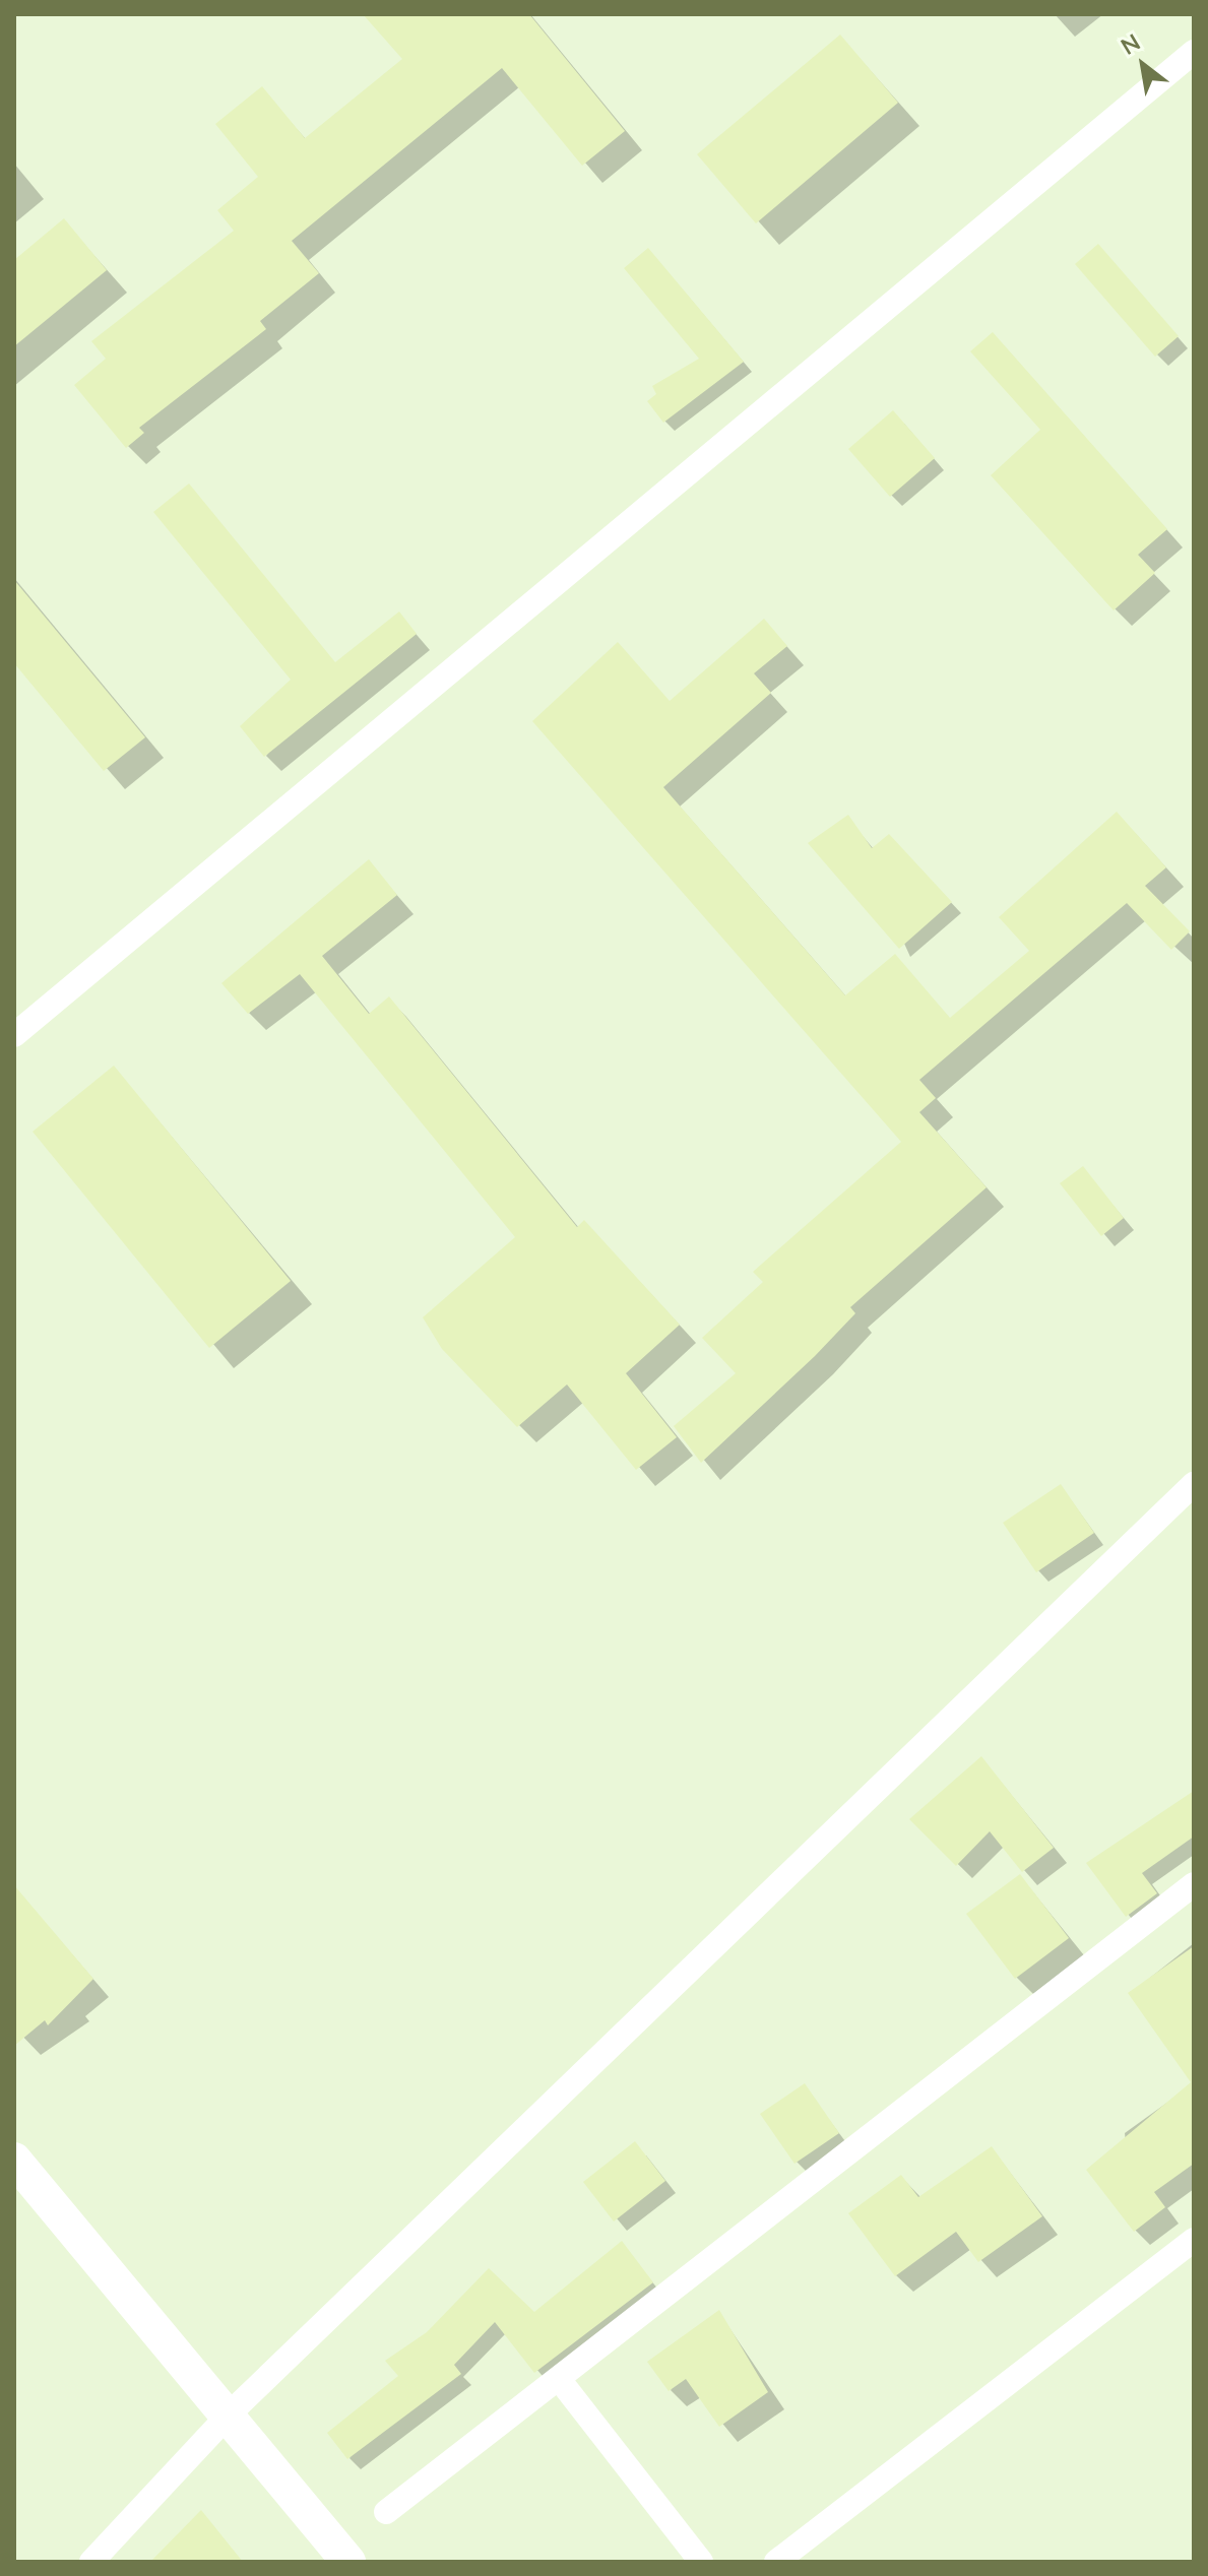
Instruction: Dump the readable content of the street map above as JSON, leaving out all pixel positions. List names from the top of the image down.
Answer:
{
  "north": "top left"
}
